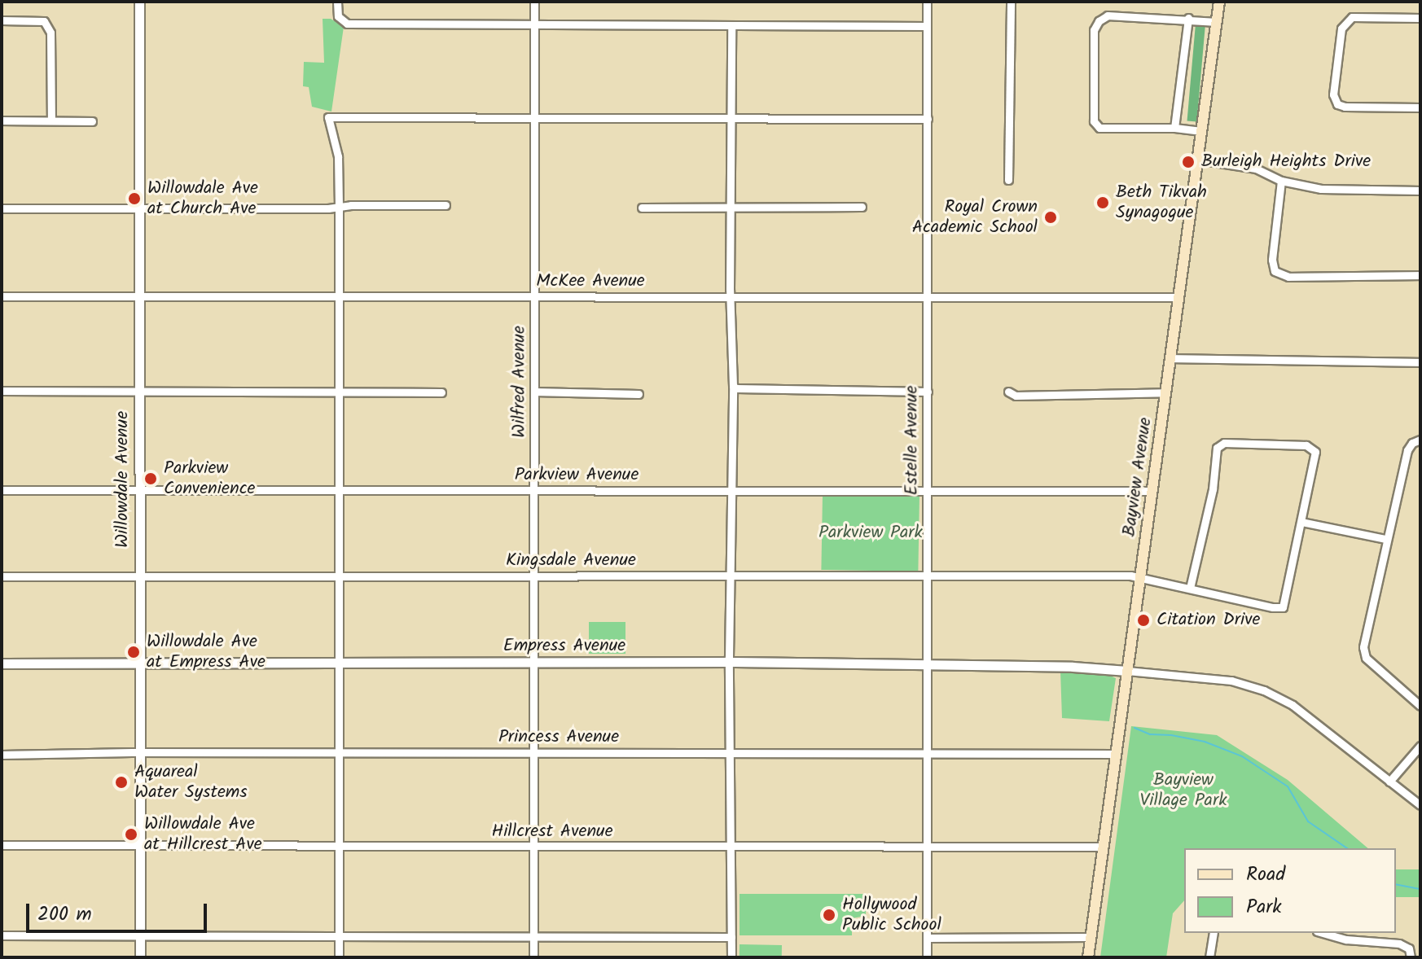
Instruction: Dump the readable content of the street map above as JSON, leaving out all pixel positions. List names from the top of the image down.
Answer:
{
  "streets": {
    "main road": ["Bayview Avenue"],
    "street": [
      "McKee Avenue",
      "Wilfred Avenue",
      "Estelle Avenue",
      "Parkview Avenue",
      "Willowdale Avenue",
      "Kingsdale Avenue",
      "Empress Avenue",
      "Princess Avenue",
      "Hillcrest Avenue"
    ]
  },
  "crossings": [
    ["McKee Avenue", "Wilfred Avenue"],
    ["McKee Avenue", "Estelle Avenue"],
    ["McKee Avenue", "Bayview Avenue"],
    ["McKee Avenue", "Willowdale Avenue"],
    ["Wilfred Avenue", "Parkview Avenue"],
    ["Wilfred Avenue", "Kingsdale Avenue"],
    ["Wilfred Avenue", "Empress Avenue"],
    ["Wilfred Avenue", "Princess Avenue"],
    ["Wilfred Avenue", "Hillcrest Avenue"],
    ["Estelle Avenue", "Parkview Avenue"],
    ["Estelle Avenue", "Kingsdale Avenue"],
    ["Estelle Avenue", "Empress Avenue"],
    ["Estelle Avenue", "Princess Avenue"],
    ["Estelle Avenue", "Hillcrest Avenue"],
    ["Parkview Avenue", "Bayview Avenue"],
    ["Parkview Avenue", "Willowdale Avenue"],
    ["Bayview Avenue", "Kingsdale Avenue"],
    ["Bayview Avenue", "Empress Avenue"],
    ["Bayview Avenue", "Princess Avenue"],
    ["Bayview Avenue", "Hillcrest Avenue"],
    ["Willowdale Avenue", "Kingsdale Avenue"],
    ["Willowdale Avenue", "Empress Avenue"],
    ["Willowdale Avenue", "Princess Avenue"],
    ["Willowdale Avenue", "Hillcrest Avenue"]
  ],
  "parks": ["Parkview Park", "Bayview Village Park"],
  "places": [
    "Burleigh Heights Drive",
    "Willowdale Ave at Church Ave",
    "Beth Tikvah Synagogue",
    "Royal Crown Academic School",
    "Parkview Convenience",
    "Citation Drive",
    "Willowdale Ave at Empress Ave",
    "Aquareal Water Systems",
    "Willowdale Ave at Hillcrest Ave",
    "Hollywood Public School"
  ],
  "legend": ["Road", "Park"],
  "scale_bar": "200 m"
}
